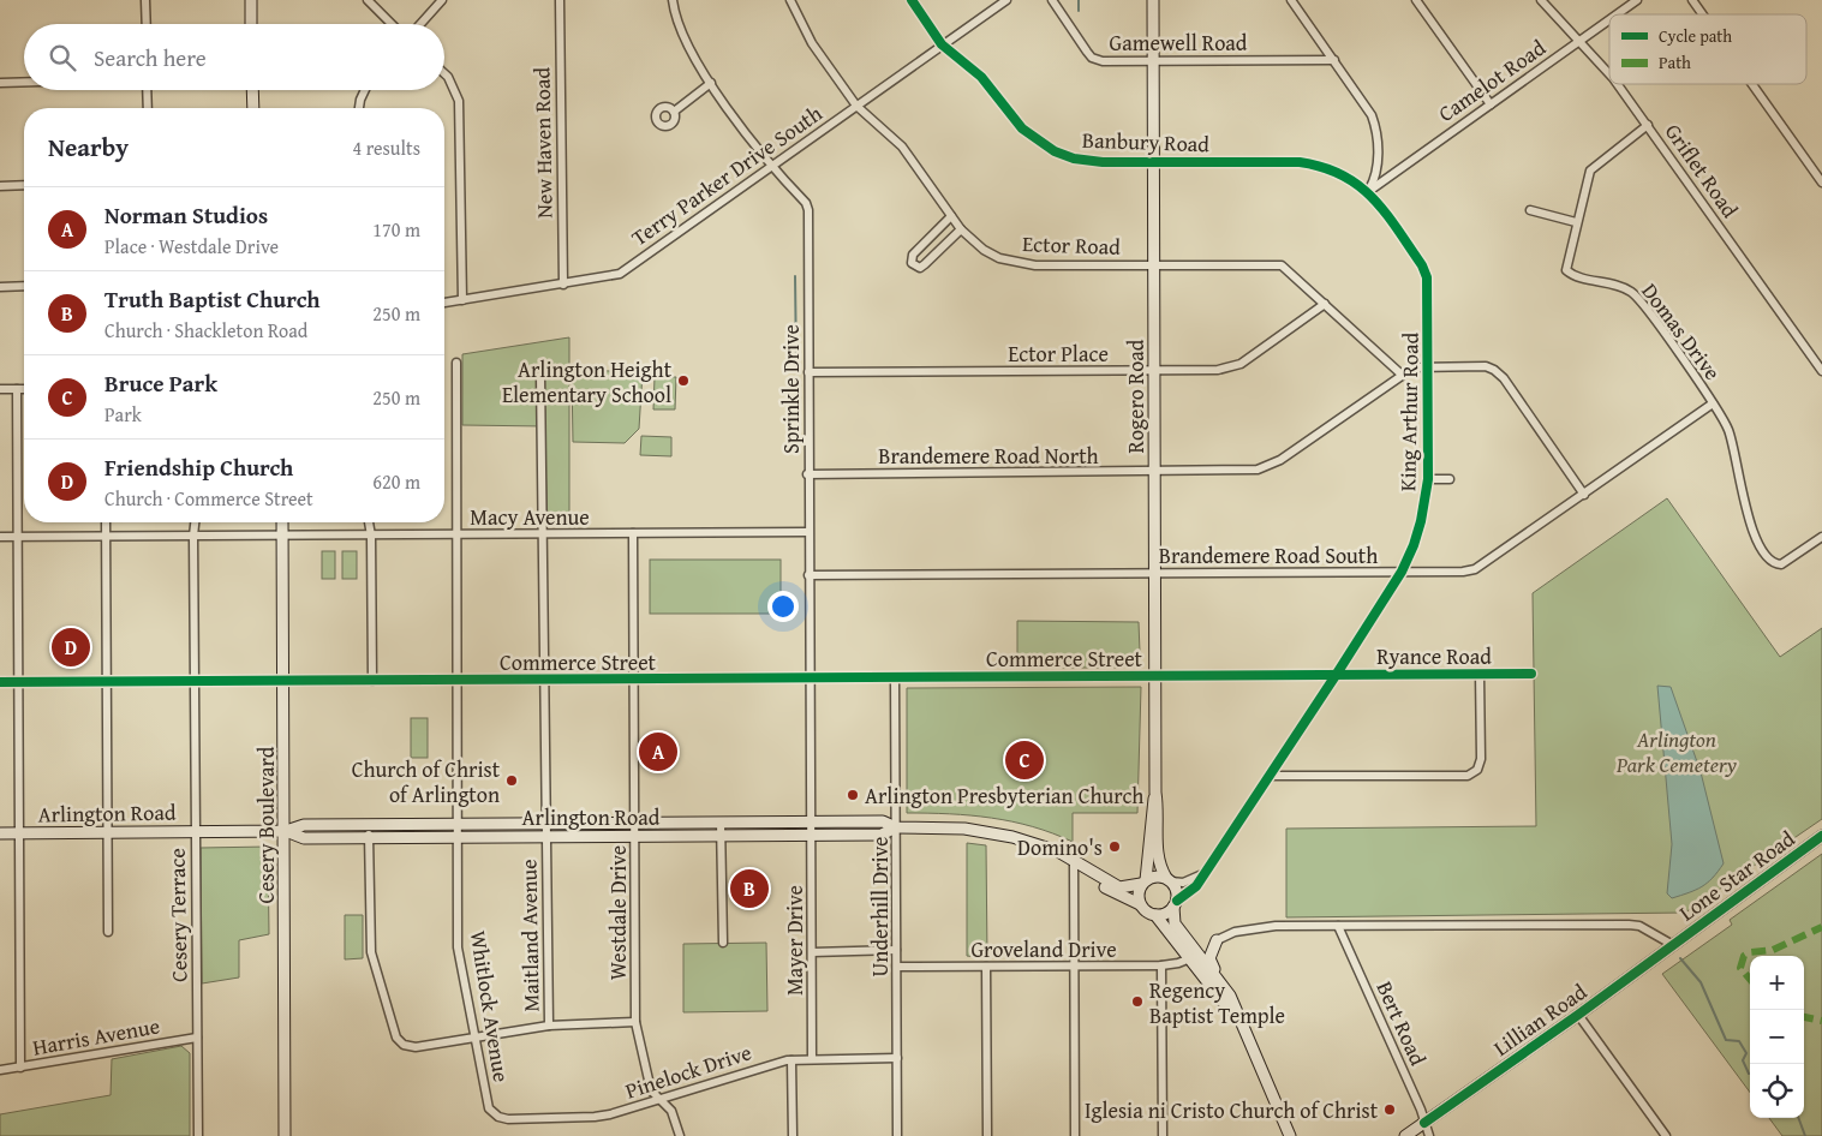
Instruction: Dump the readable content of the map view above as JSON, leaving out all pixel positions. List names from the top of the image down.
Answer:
{
  "streets": {
    "main road": [
      "Rogero Road",
      "Arlington Road",
      "Cesery Boulevard",
      "Lone Star Road",
      "Lillian Road"
    ],
    "street": [
      "Gamewell Road",
      "Camelot Road",
      "Banbury Road",
      "New Haven Road",
      "Griflet Road",
      "Terry Parker Drive South",
      "Ector Road",
      "Domas Drive",
      "Ector Place",
      "Sprinkle Drive",
      "King Arthur Road",
      "Brandemere Road North",
      "Macy Avenue",
      "Brandemere Road South",
      "Ryance Road",
      "Commerce Street",
      "Underhill Drive",
      "Westdale Drive",
      "Cesery Terrace",
      "Maitland Avenue",
      "Mayer Drive",
      "Groveland Drive",
      "Whitlock Avenue",
      "Bert Road",
      "Harris Avenue",
      "Pinelock Drive"
    ]
  },
  "crossings": [
    ["Gamewell Road", "Rogero Road"],
    ["Camelot Road", "Banbury Road"],
    ["Camelot Road", "Griflet Road"],
    ["Camelot Road", "King Arthur Road"],
    ["Banbury Road", "Terry Parker Drive South"],
    ["Banbury Road", "Rogero Road"],
    ["Banbury Road", "King Arthur Road"],
    ["New Haven Road", "Terry Parker Drive South"],
    ["Griflet Road", "Domas Drive"],
    ["Terry Parker Drive South", "Ector Road"],
    ["Terry Parker Drive South", "Sprinkle Drive"],
    ["Ector Road", "Ector Place"],
    ["Ector Road", "Rogero Road"],
    ["Ector Road", "Brandemere Road North"],
    ["Domas Drive", "Brandemere Road South"],
    ["Ector Place", "Sprinkle Drive"],
    ["Ector Place", "Rogero Road"],
    ["Sprinkle Drive", "Brandemere Road North"],
    ["Sprinkle Drive", "Macy Avenue"],
    ["Sprinkle Drive", "Brandemere Road South"],
    ["Sprinkle Drive", "Commerce Street"],
    ["Sprinkle Drive", "Arlington Road"],
    ["Sprinkle Drive", "Mayer Drive"],
    ["Rogero Road", "King Arthur Road"],
    ["Rogero Road", "Brandemere Road North"],
    ["Rogero Road", "Brandemere Road South"],
    ["Rogero Road", "Ryance Road"],
    ["Rogero Road", "Commerce Street"],
    ["Rogero Road", "Arlington Road"],
    ["King Arthur Road", "Brandemere Road North"],
    ["King Arthur Road", "Brandemere Road South"],
    ["King Arthur Road", "Ryance Road"],
    ["King Arthur Road", "Arlington Road"],
    ["Brandemere Road North", "Brandemere Road South"],
    ["Macy Avenue", "Cesery Boulevard"],
    ["Macy Avenue", "Westdale Drive"],
    ["Macy Avenue", "Cesery Terrace"],
    ["Macy Avenue", "Maitland Avenue"],
    ["Macy Avenue", "Whitlock Avenue"],
    ["Ryance Road", "Commerce Street"],
    ["Commerce Street", "Cesery Boulevard"],
    ["Commerce Street", "Underhill Drive"],
    ["Commerce Street", "Westdale Drive"],
    ["Commerce Street", "Cesery Terrace"],
    ["Commerce Street", "Maitland Avenue"],
    ["Commerce Street", "Whitlock Avenue"],
    ["Arlington Road", "Cesery Boulevard"],
    ["Arlington Road", "Underhill Drive"],
    ["Arlington Road", "Westdale Drive"],
    ["Arlington Road", "Cesery Terrace"],
    ["Arlington Road", "Maitland Avenue"],
    ["Arlington Road", "Mayer Drive"],
    ["Arlington Road", "Whitlock Avenue"],
    ["Lone Star Road", "Lillian Road"],
    ["Lone Star Road", "Bert Road"],
    ["Underhill Drive", "Groveland Drive"],
    ["Underhill Drive", "Pinelock Drive"],
    ["Westdale Drive", "Pinelock Drive"],
    ["Cesery Terrace", "Harris Avenue"],
    ["Mayer Drive", "Pinelock Drive"],
    ["Whitlock Avenue", "Pinelock Drive"],
    ["Lillian Road", "Bert Road"]
  ],
  "parks": ["Arlington Park Cemetery"],
  "places": [
    "Arlington Height Elementary School",
    "Church of Christ of Arlington",
    "Arlington Presbyterian Church",
    "Domino's",
    "Regency Baptist Temple",
    "Iglesia ni Cristo Church of Christ"
  ],
  "legend": ["Cycle path", "Path"],
  "page": {
    "search": "Search here",
    "heading": ["Nearby", "4 results"],
    "list": [
      {
        "mark": "A",
        "name": "Norman Studios",
        "note": "Place · Westdale Drive",
        "value": "170 m"
      },
      {
        "mark": "B",
        "name": "Truth Baptist Church",
        "note": "Church · Shackleton Road",
        "value": "250 m"
      },
      {
        "mark": "C",
        "name": "Bruce Park",
        "note": "Park",
        "value": "250 m"
      },
      {
        "mark": "D",
        "name": "Friendship Church",
        "note": "Church · Commerce Street",
        "value": "620 m"
      }
    ],
    "pins": [
      "D",
      "A",
      "C",
      "B"
    ],
    "map_buttons": ["+", "−"]
  }
}
